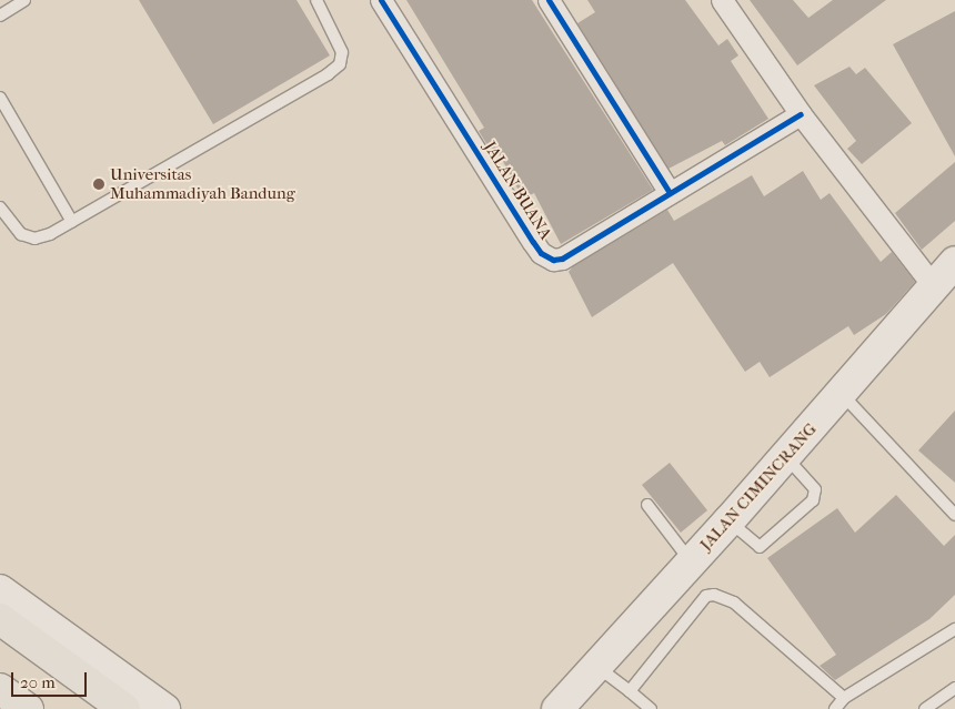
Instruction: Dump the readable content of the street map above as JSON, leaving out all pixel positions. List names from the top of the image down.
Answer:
{
  "streets": {
    "main road": ["JALAN CIMINCRANG"],
    "street": ["JALAN BUANA"]
  },
  "places": ["Universitas Muhammadiyah Bandung"],
  "scale_bar": "20 m"
}
